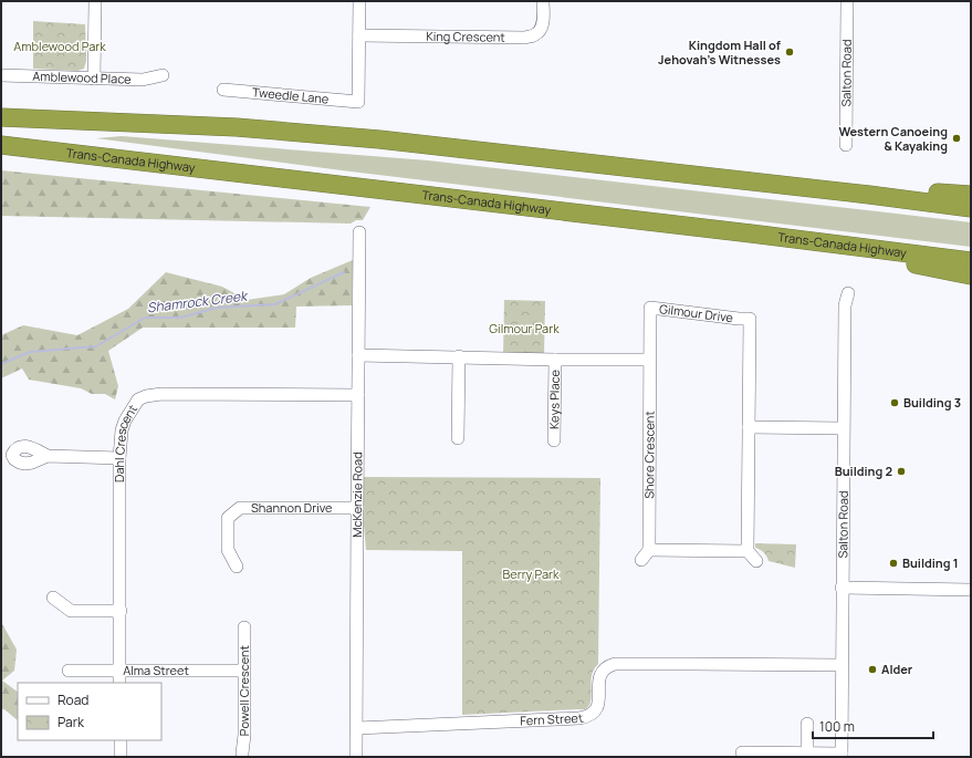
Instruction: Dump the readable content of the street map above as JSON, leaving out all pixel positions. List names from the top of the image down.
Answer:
{
  "streets": {
    "highway": ["Trans-Canada Highway"],
    "street": [
      "King Crescent",
      "Salton Road",
      "Amblewood Place",
      "Tweedle Lane",
      "Gilmour Drive",
      "Keys Place",
      "Dahl Crescent",
      "Shore Crescent",
      "McKenzie Road",
      "Shannon Drive",
      "Alma Street",
      "Powell Crescent",
      "Fern Street"
    ]
  },
  "crossings": [
    ["King Crescent", "Tweedle Lane"],
    ["Salton Road", "Fern Street"],
    ["Gilmour Drive", "Shore Crescent"],
    ["Dahl Crescent", "McKenzie Road"],
    ["Dahl Crescent", "Alma Street"],
    ["McKenzie Road", "Shannon Drive"],
    ["McKenzie Road", "Fern Street"],
    ["Alma Street", "Powell Crescent"]
  ],
  "water": ["Shamrock Creek"],
  "parks": ["Amblewood Park", "Gilmour Park", "Berry Park"],
  "places": [
    "Kingdom Hall of Jehovah's Witnesses",
    "Western Canoeing & Kayaking",
    "Building 3",
    "Building 2",
    "Building 1",
    "Alder"
  ],
  "legend": ["Road", "Park"],
  "scale_bar": "100 m"
}
